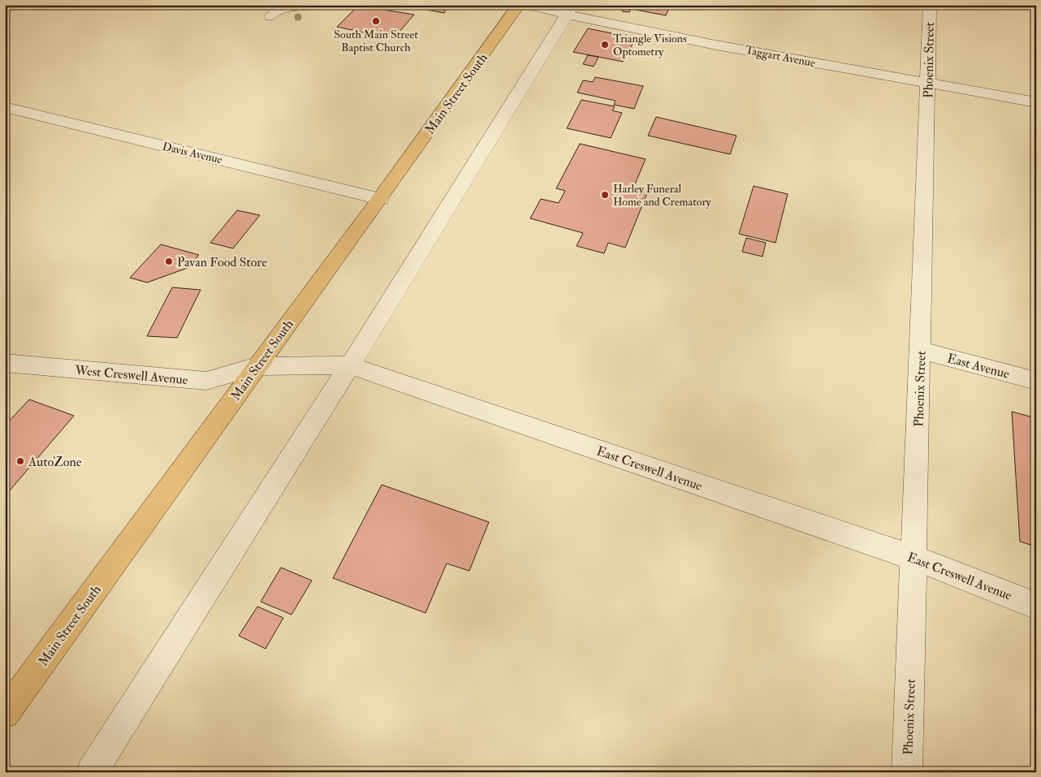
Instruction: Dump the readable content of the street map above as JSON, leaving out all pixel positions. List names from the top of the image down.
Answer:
{
  "streets": {
    "main road": ["Main Street South"],
    "street": [
      "Taggart Avenue",
      "Phoenix Street",
      "Davis Avenue",
      "East Avenue",
      "West Creswell Avenue",
      "East Creswell Avenue"
    ]
  },
  "crossings": [
    ["Taggart Avenue", "Phoenix Street"],
    ["Phoenix Street", "East Avenue"],
    ["Phoenix Street", "East Creswell Avenue"],
    ["Main Street South", "Davis Avenue"],
    ["Main Street South", "West Creswell Avenue"],
    ["Main Street South", "East Creswell Avenue"],
    ["West Creswell Avenue", "East Creswell Avenue"]
  ],
  "places": [
    "South Main Street Baptist Church",
    "Triangle Visions Optometry",
    "Harley Funeral Home and Crematory",
    "Pavan Food Store",
    "AutoZone"
  ]
}
